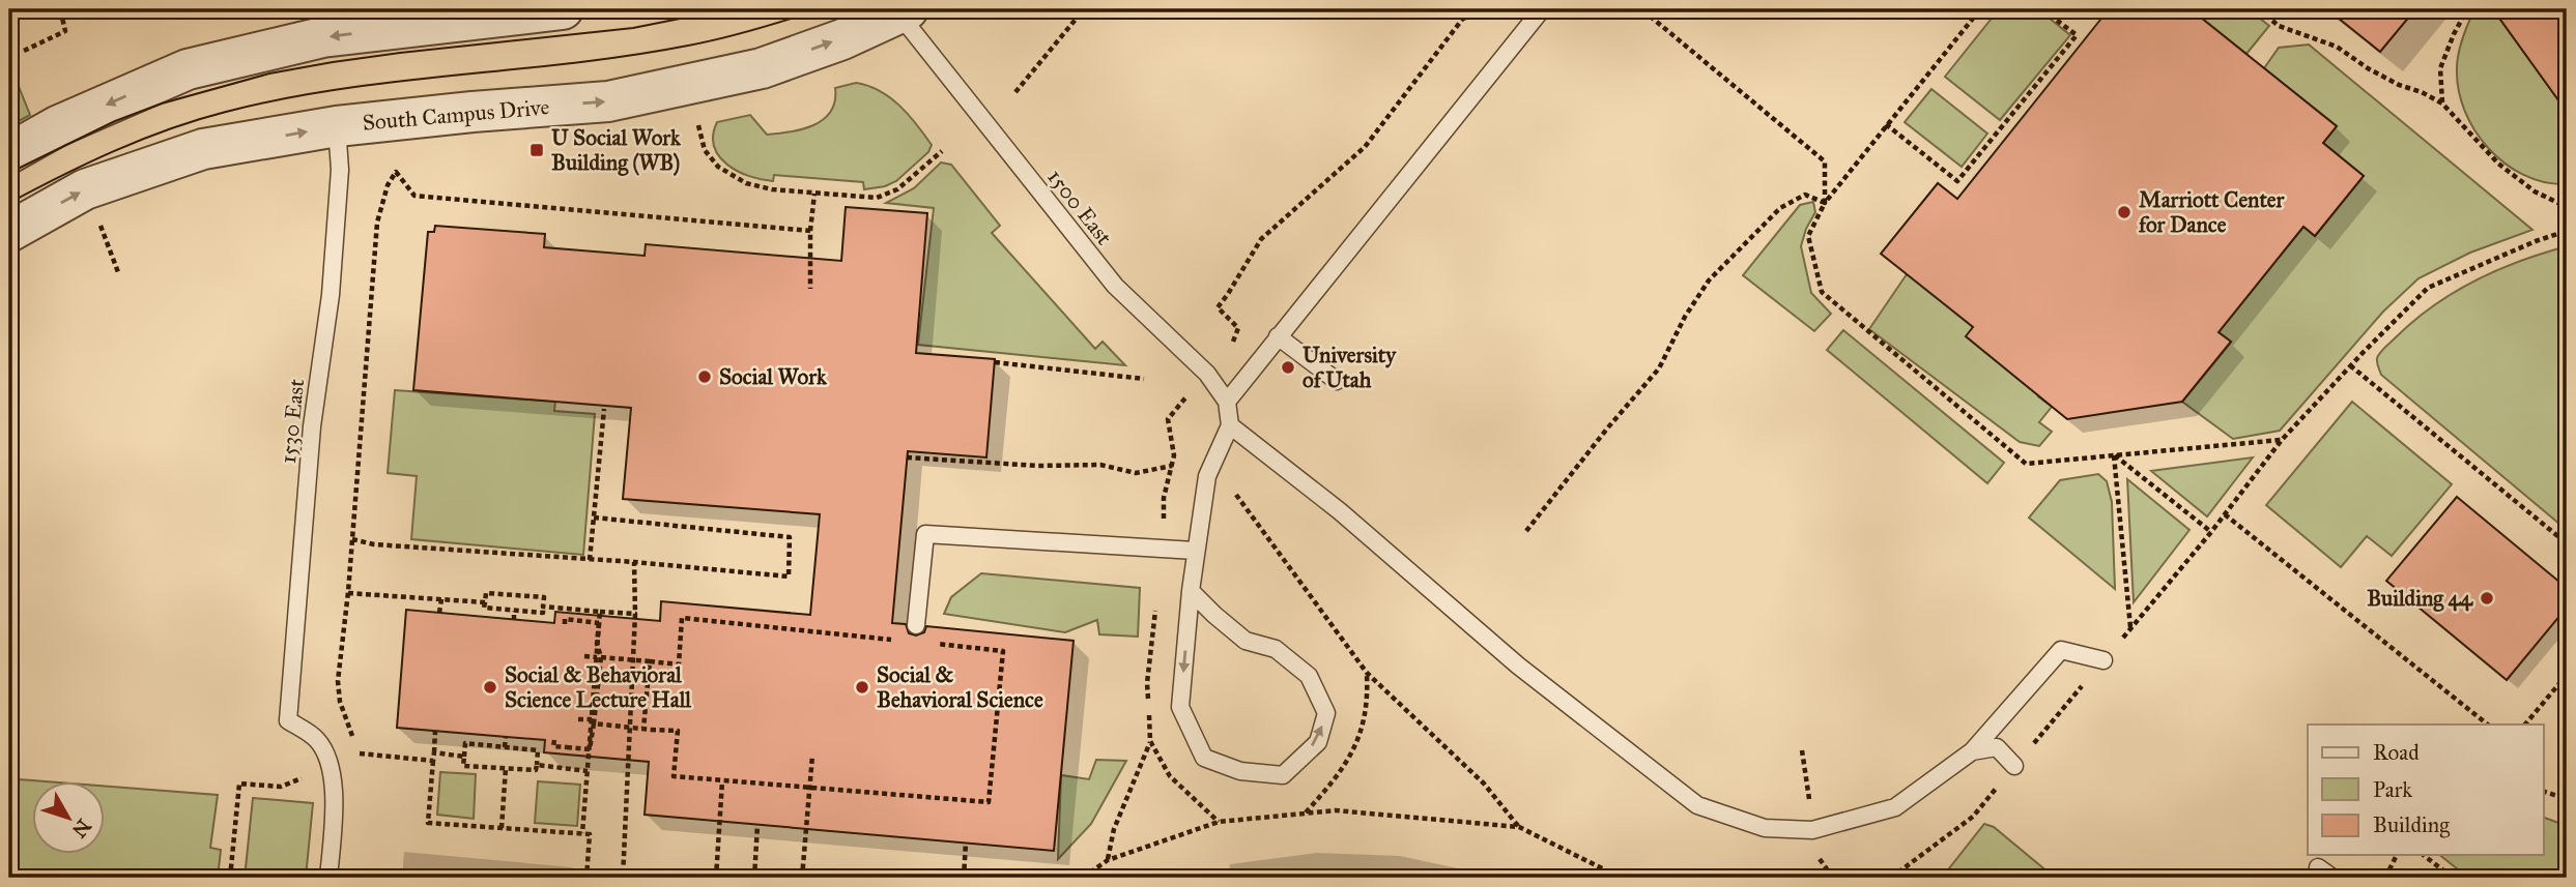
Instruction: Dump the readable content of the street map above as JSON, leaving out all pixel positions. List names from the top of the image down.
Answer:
{
  "streets": {
    "street": ["South Campus Drive"],
    "lane": ["1500 East", "1530 East"]
  },
  "crossings": [
    ["South Campus Drive", "1500 East"],
    ["South Campus Drive", "1530 East"]
  ],
  "places": {
    "transit": ["U Social Work Building (WB)"],
    "other": [
      "Marriott Center for Dance",
      "University of Utah",
      "Social Work",
      "Building 44",
      "Social & Behavioral Science Lecture Hall",
      "Social & Behavioral Science"
    ]
  },
  "legend": ["Road", "Park", "Building"],
  "north": "bottom right"
}
